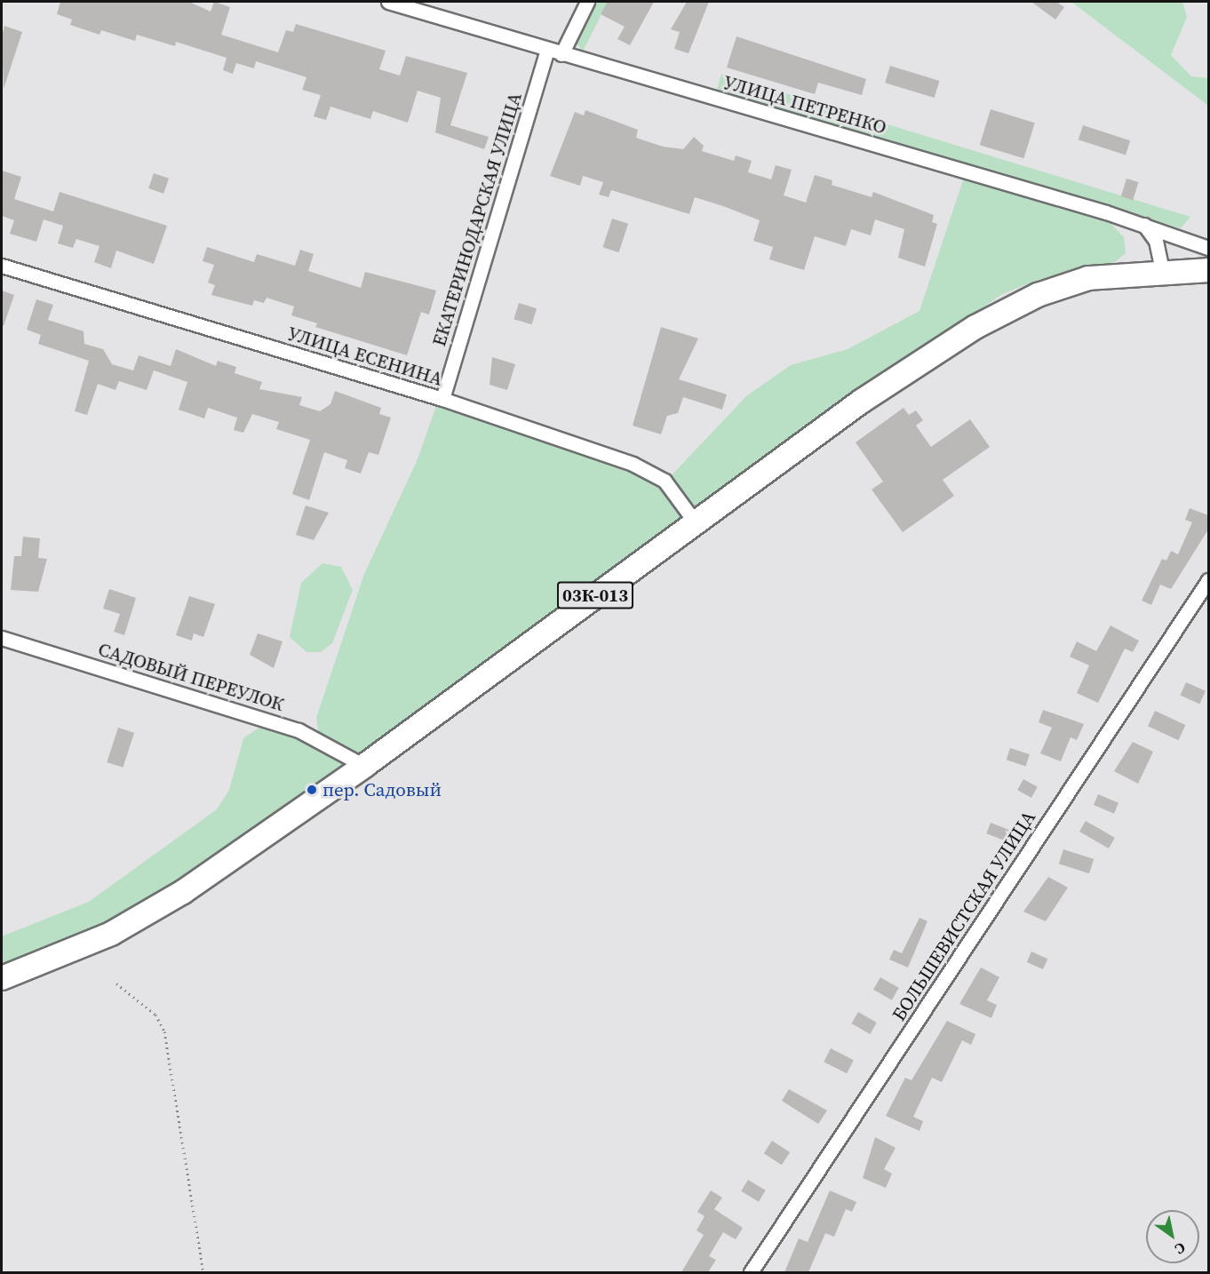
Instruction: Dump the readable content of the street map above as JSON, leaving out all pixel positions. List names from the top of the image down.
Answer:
{
  "streets": {
    "main road": ["03К-013"],
    "street": [
      "УЛИЦА ПЕТРЕНКО",
      "ЕКАТЕРИНОДАРСКАЯ УЛИЦА",
      "УЛИЦА ЕСЕНИНА",
      "САДОВЫЙ ПЕРЕУЛОК",
      "БОЛЬШЕВИСТСКАЯ УЛИЦА"
    ]
  },
  "crossings": [
    ["УЛИЦА ПЕТРЕНКО", "ЕКАТЕРИНОДАРСКАЯ УЛИЦА"],
    ["ЕКАТЕРИНОДАРСКАЯ УЛИЦА", "УЛИЦА ЕСЕНИНА"],
    ["УЛИЦА ЕСЕНИНА", "03К-013"],
    ["03К-013", "САДОВЫЙ ПЕРЕУЛОК"]
  ],
  "places": ["пер. Садовый"],
  "north": "bottom right"
}
